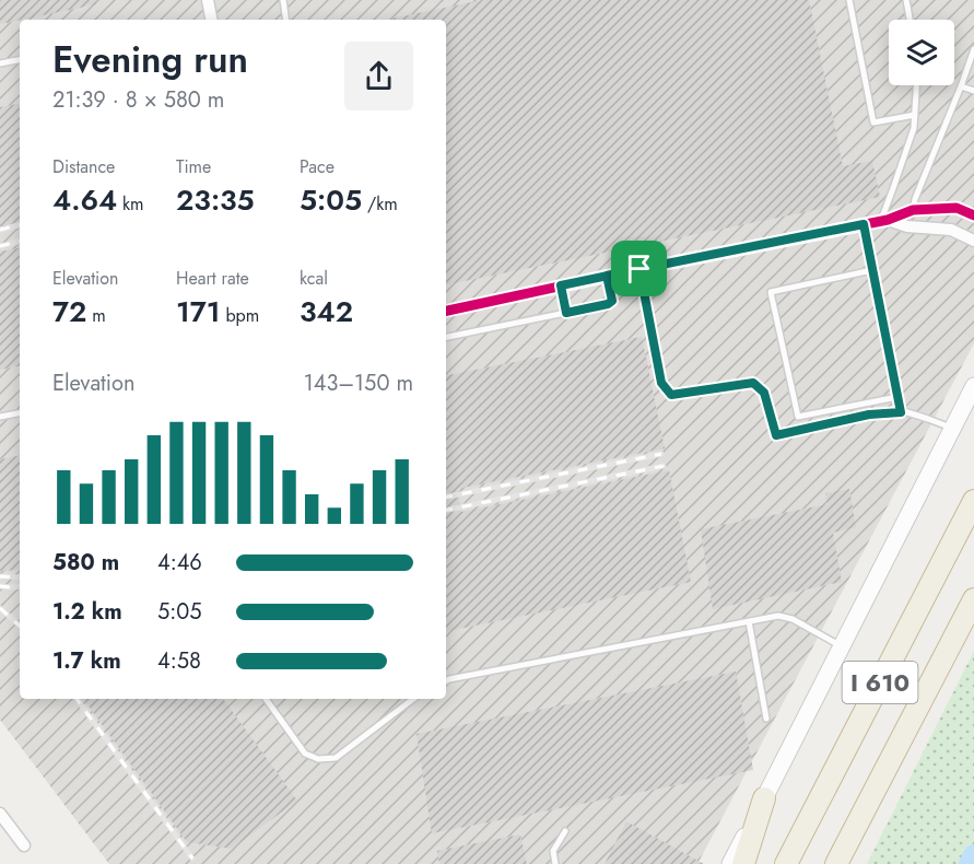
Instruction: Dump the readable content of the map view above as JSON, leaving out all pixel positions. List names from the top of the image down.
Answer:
{
  "streets": {
    "highway": ["I 610"]
  },
  "page": {
    "heading": ["Evening run", "21:39 · 8 × 580 m"],
    "stats": [
      ["Distance", "4.64 km"],
      ["Time", "23:35"],
      ["Pace", "5:05 /km"],
      ["Elevation", "72 m"],
      ["Heart rate", "171 bpm"],
      ["kcal", "342"]
    ],
    "chart": ["Elevation", "143–150 m"],
    "list": [
      {
        "name": "580 m",
        "note": "4:46"
      },
      {
        "name": "1.2 km",
        "note": "5:05"
      },
      {
        "name": "1.7 km",
        "note": "4:58"
      }
    ]
  }
}
